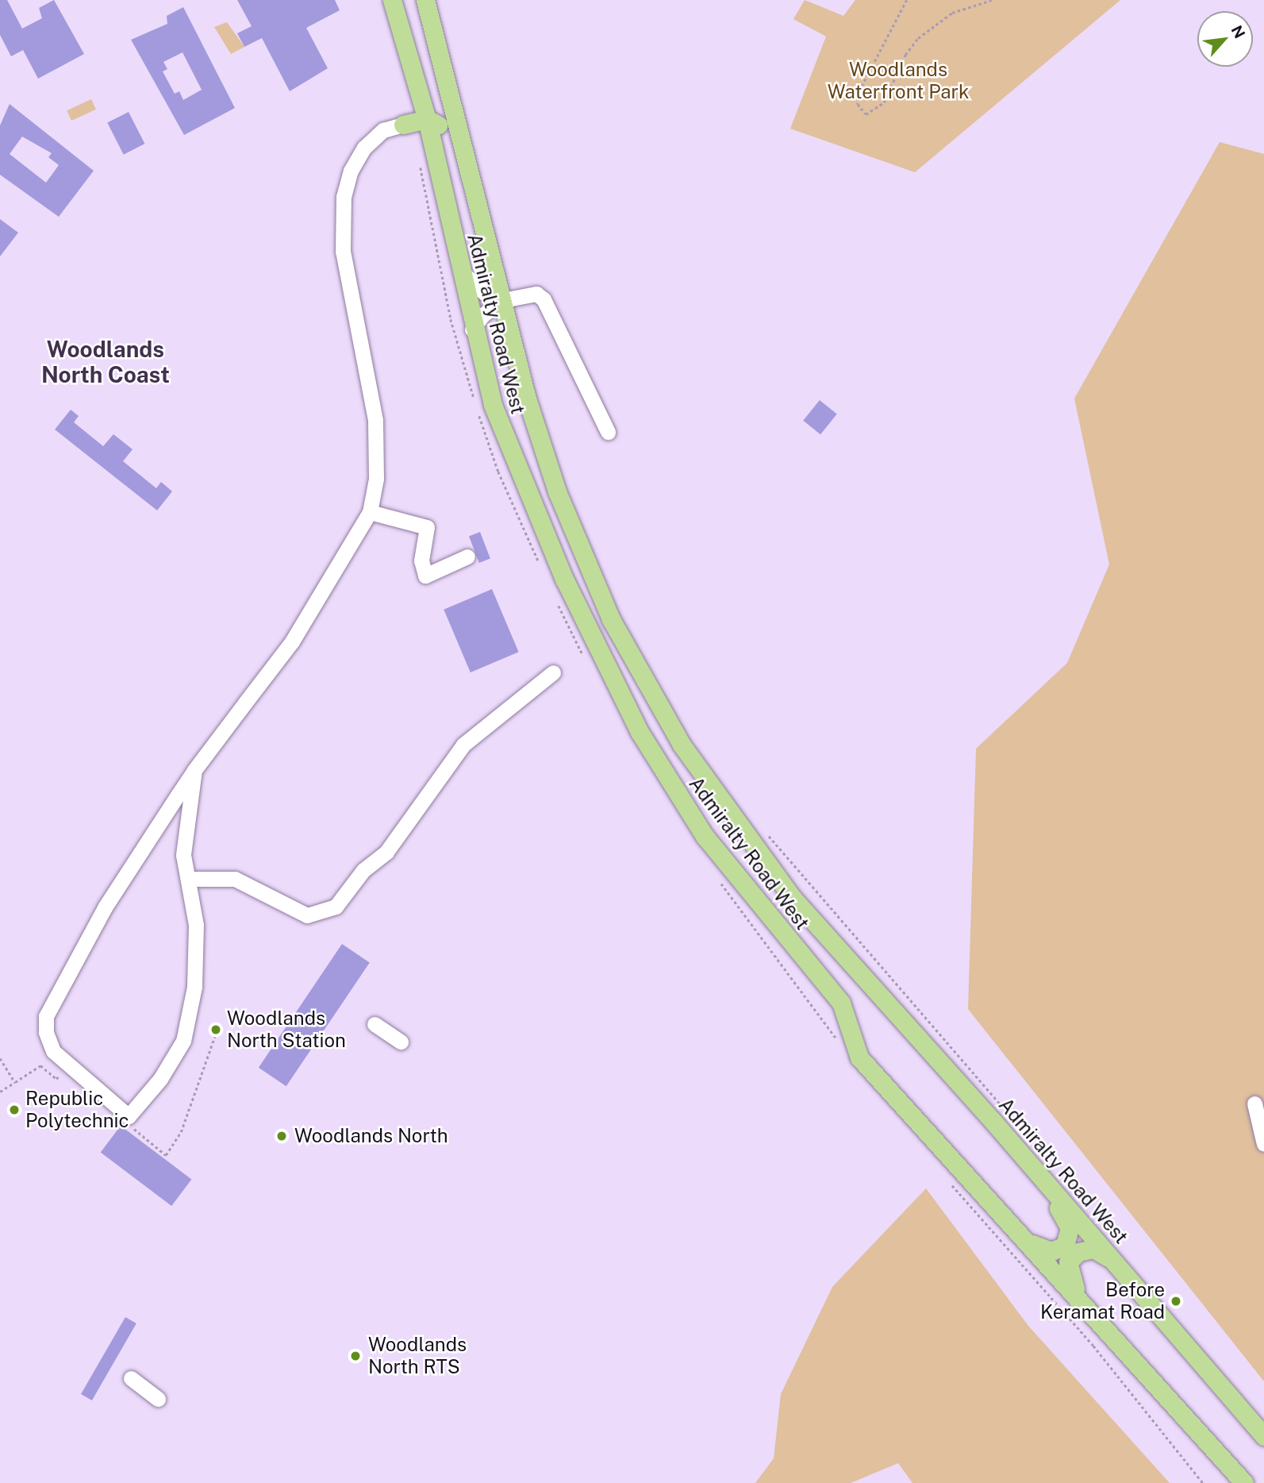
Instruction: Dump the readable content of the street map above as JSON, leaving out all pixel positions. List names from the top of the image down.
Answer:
{
  "streets": {
    "main road": ["Admiralty Road West"]
  },
  "districts": ["Woodlands North Coast"],
  "parks": ["Woodlands Waterfront Park"],
  "places": [
    "Woodlands North Station",
    "Republic Polytechnic",
    "Woodlands North",
    "Before Keramat Road",
    "Woodlands North RTS"
  ],
  "north": "top right"
}
